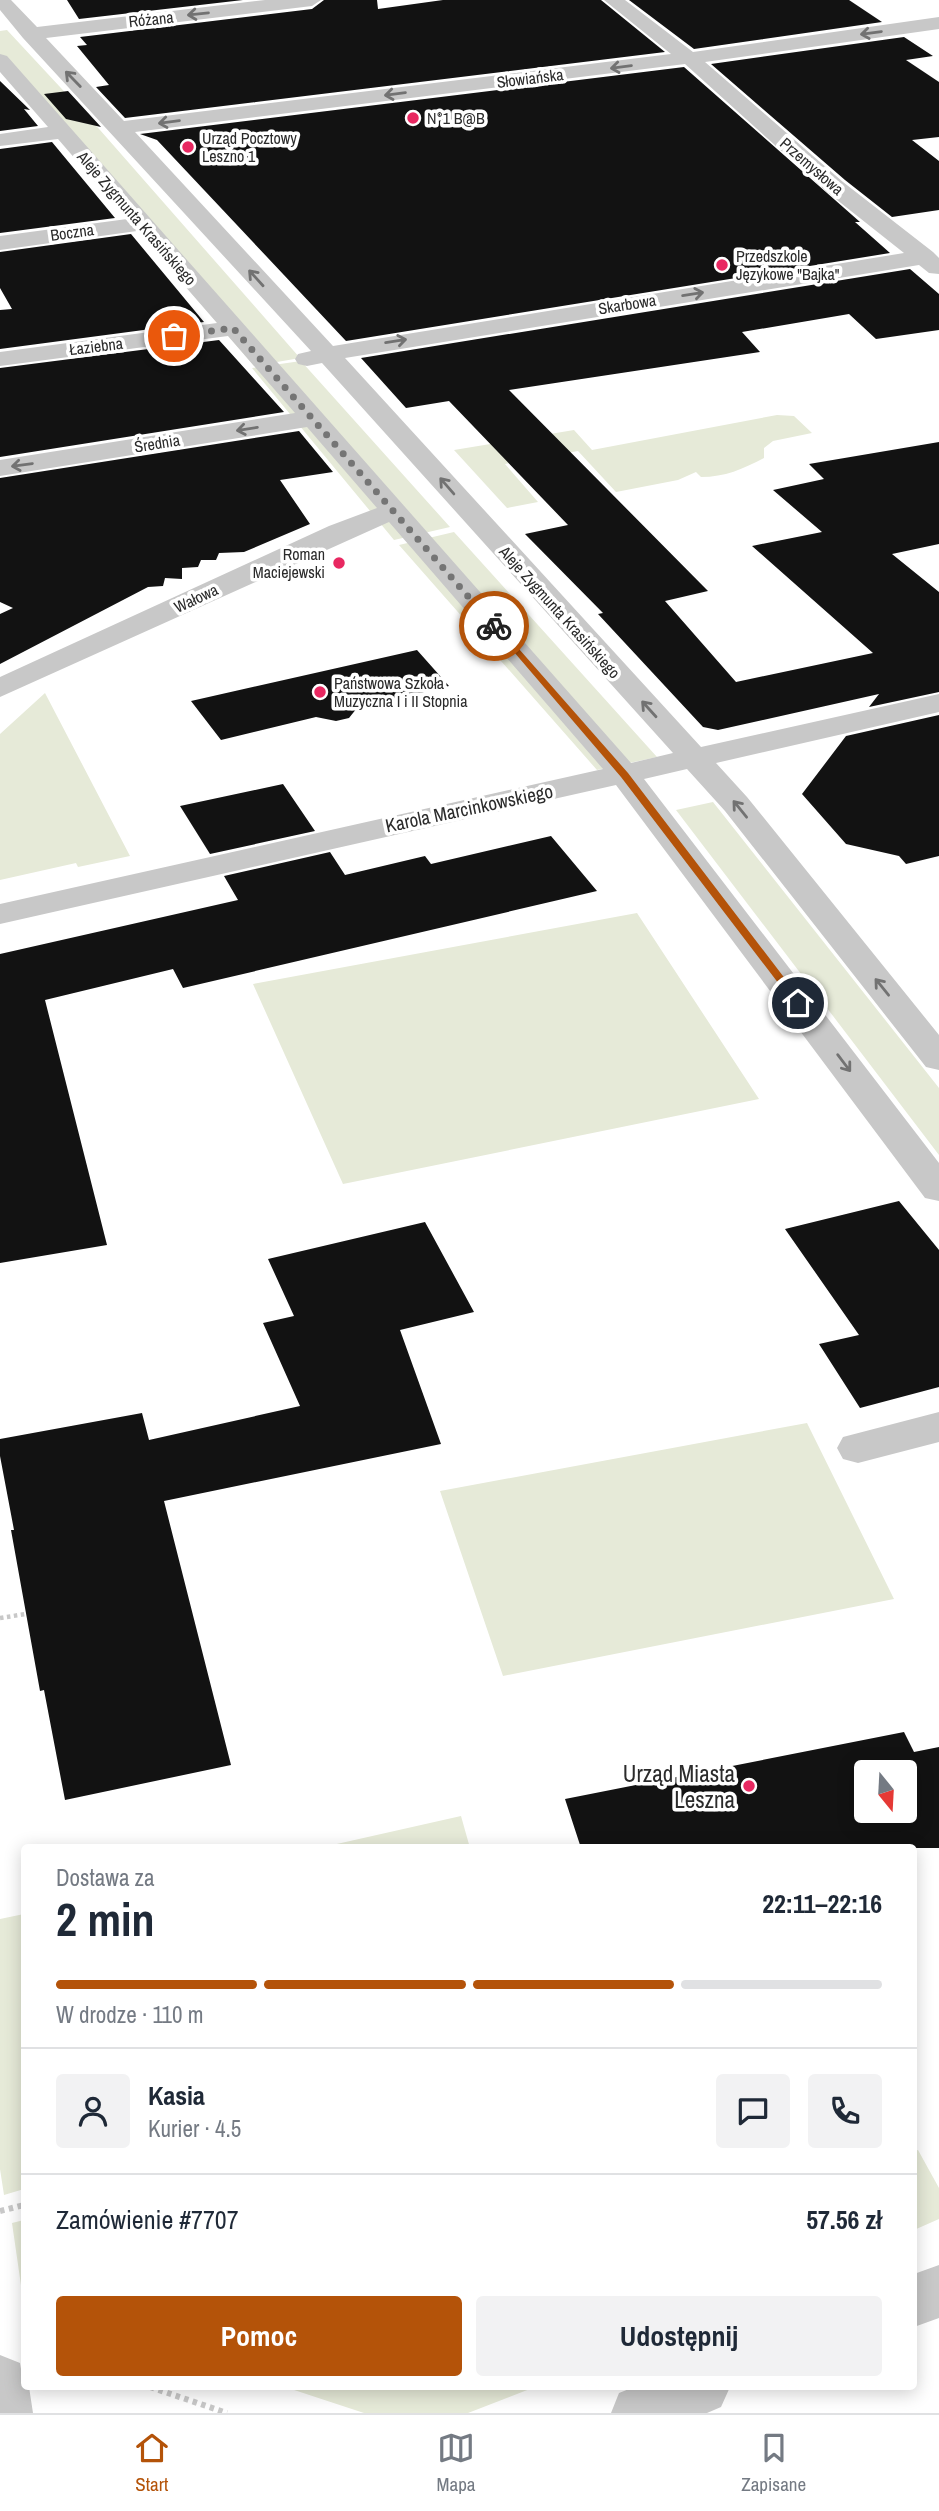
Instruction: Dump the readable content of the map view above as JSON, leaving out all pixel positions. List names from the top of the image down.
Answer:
{
  "streets": {
    "street": [
      "Różana",
      "Słowiańska",
      "Przemysłowa",
      "Aleje Zygmunta Krasińskiego",
      "Boczna",
      "Skarbowa",
      "Łaziebna",
      "Średnia",
      "Wałowa",
      "Karola Marcinkowskiego"
    ]
  },
  "crossings": [
    ["Różana", "Aleje Zygmunta Krasińskiego"],
    ["Słowiańska", "Przemysłowa"],
    ["Słowiańska", "Aleje Zygmunta Krasińskiego"],
    ["Przemysłowa", "Skarbowa"],
    ["Aleje Zygmunta Krasińskiego", "Boczna"],
    ["Aleje Zygmunta Krasińskiego", "Skarbowa"],
    ["Aleje Zygmunta Krasińskiego", "Łaziebna"],
    ["Aleje Zygmunta Krasińskiego", "Średnia"],
    ["Aleje Zygmunta Krasińskiego", "Wałowa"],
    ["Aleje Zygmunta Krasińskiego", "Karola Marcinkowskiego"]
  ],
  "one_way": [
    "Różana",
    "Słowiańska",
    "Skarbowa",
    "Średnia"
  ],
  "places": [
    "N°1 B@B",
    "Urząd Pocztowy Leszno 1",
    "Przedszkole Językowe \"Bajka\"",
    "Roman Maciejewski",
    "Państwowa Szkoła Muzyczna I i II Stopnia",
    "Urząd Miasta Leszna"
  ],
  "north": "bottom",
  "page": {
    "heading": ["2 min", "Dostawa za", "22:11–22:16"],
    "panel": [
      "Kasia",
      "Kurier · 4.5",
      "Zamówienie #7707",
      "57.56 zł"
    ],
    "bar": "W drodze · 110 m",
    "buttons": ["Pomoc", "Udostępnij"],
    "tabs": ["Start", "Mapa", "Zapisane"]
  }
}
